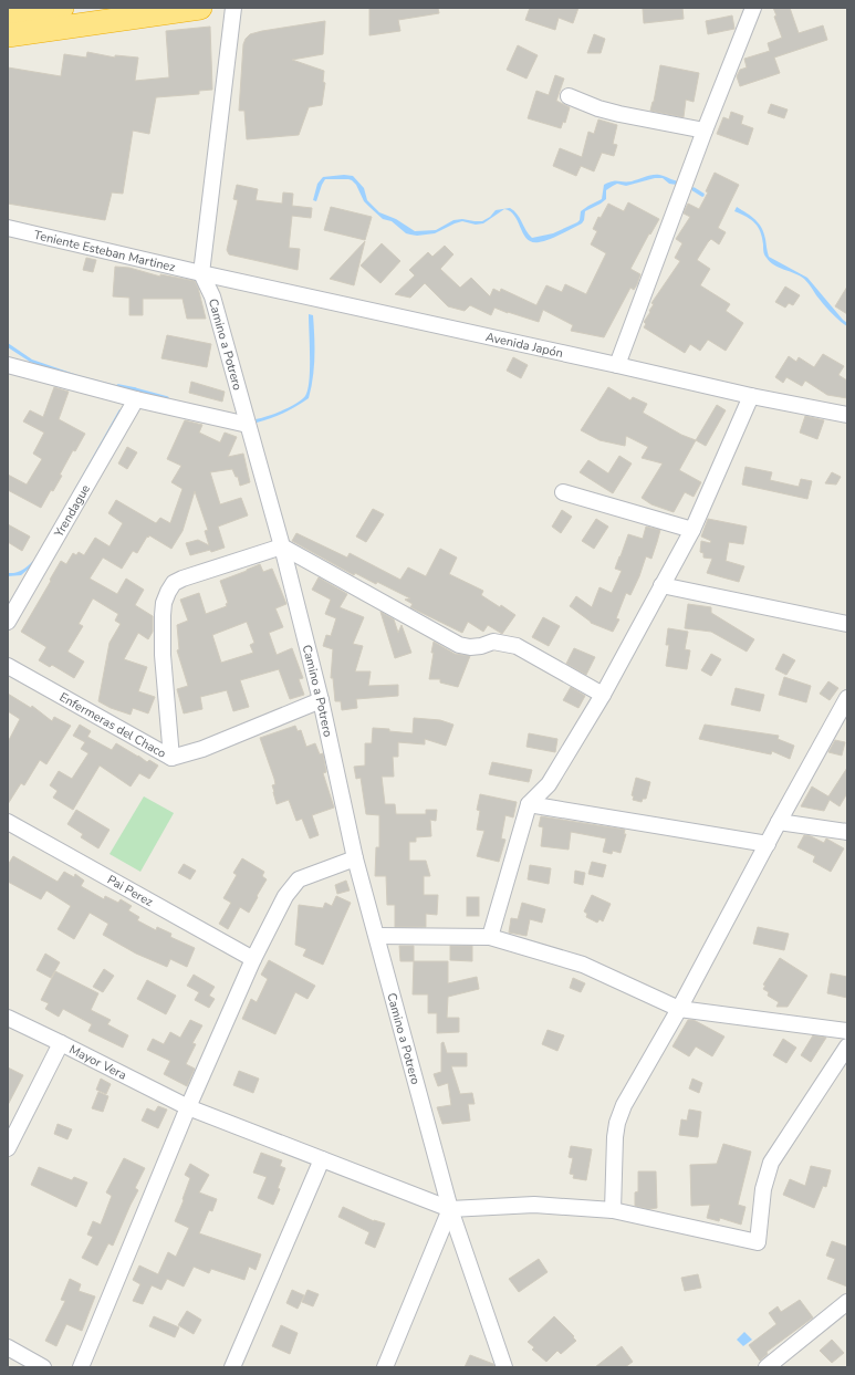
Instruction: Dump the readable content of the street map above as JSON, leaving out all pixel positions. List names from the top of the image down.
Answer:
{
  "streets": {
    "street": [
      "Teniente Esteban Martinez",
      "Camino a Potrero",
      "Avenida Japón",
      "Yrendague",
      "Enfermeras del Chaco",
      "Pai Perez",
      "Mayor Vera"
    ]
  },
  "crossings": [
    ["Teniente Esteban Martinez", "Camino a Potrero"],
    ["Teniente Esteban Martinez", "Avenida Japón"],
    ["Camino a Potrero", "Avenida Japón"],
    ["Camino a Potrero", "Enfermeras del Chaco"],
    ["Camino a Potrero", "Mayor Vera"]
  ]
}
